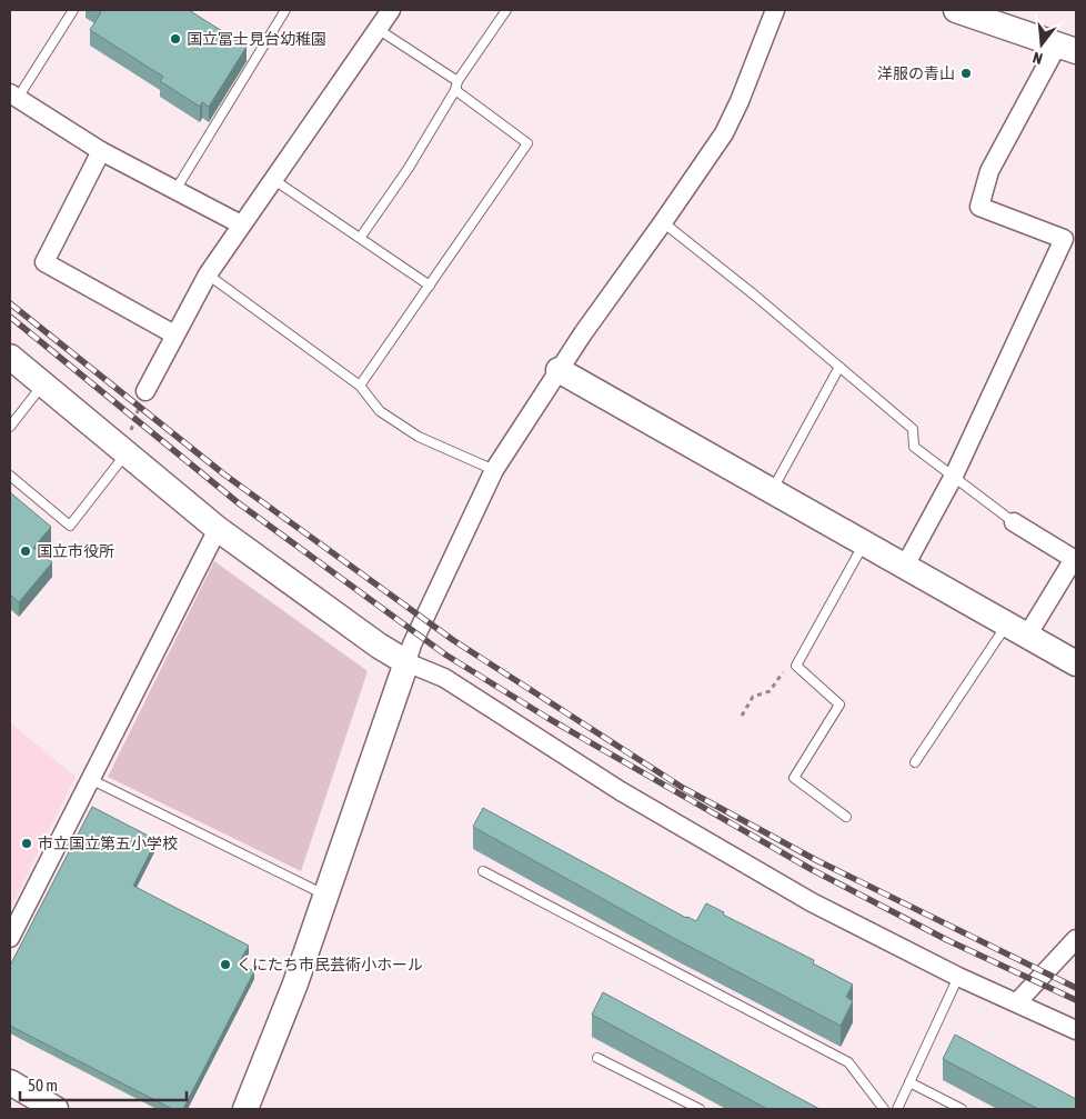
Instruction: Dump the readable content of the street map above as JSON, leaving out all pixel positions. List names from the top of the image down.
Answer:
{
  "places": [
    "国立冨士見台幼稚園",
    "洋服の青山",
    "国立市役所",
    "市立国立第五小学校",
    "くにたち市民芸術小ホール"
  ],
  "scale_bar": "50 m",
  "north": "bottom"
}
